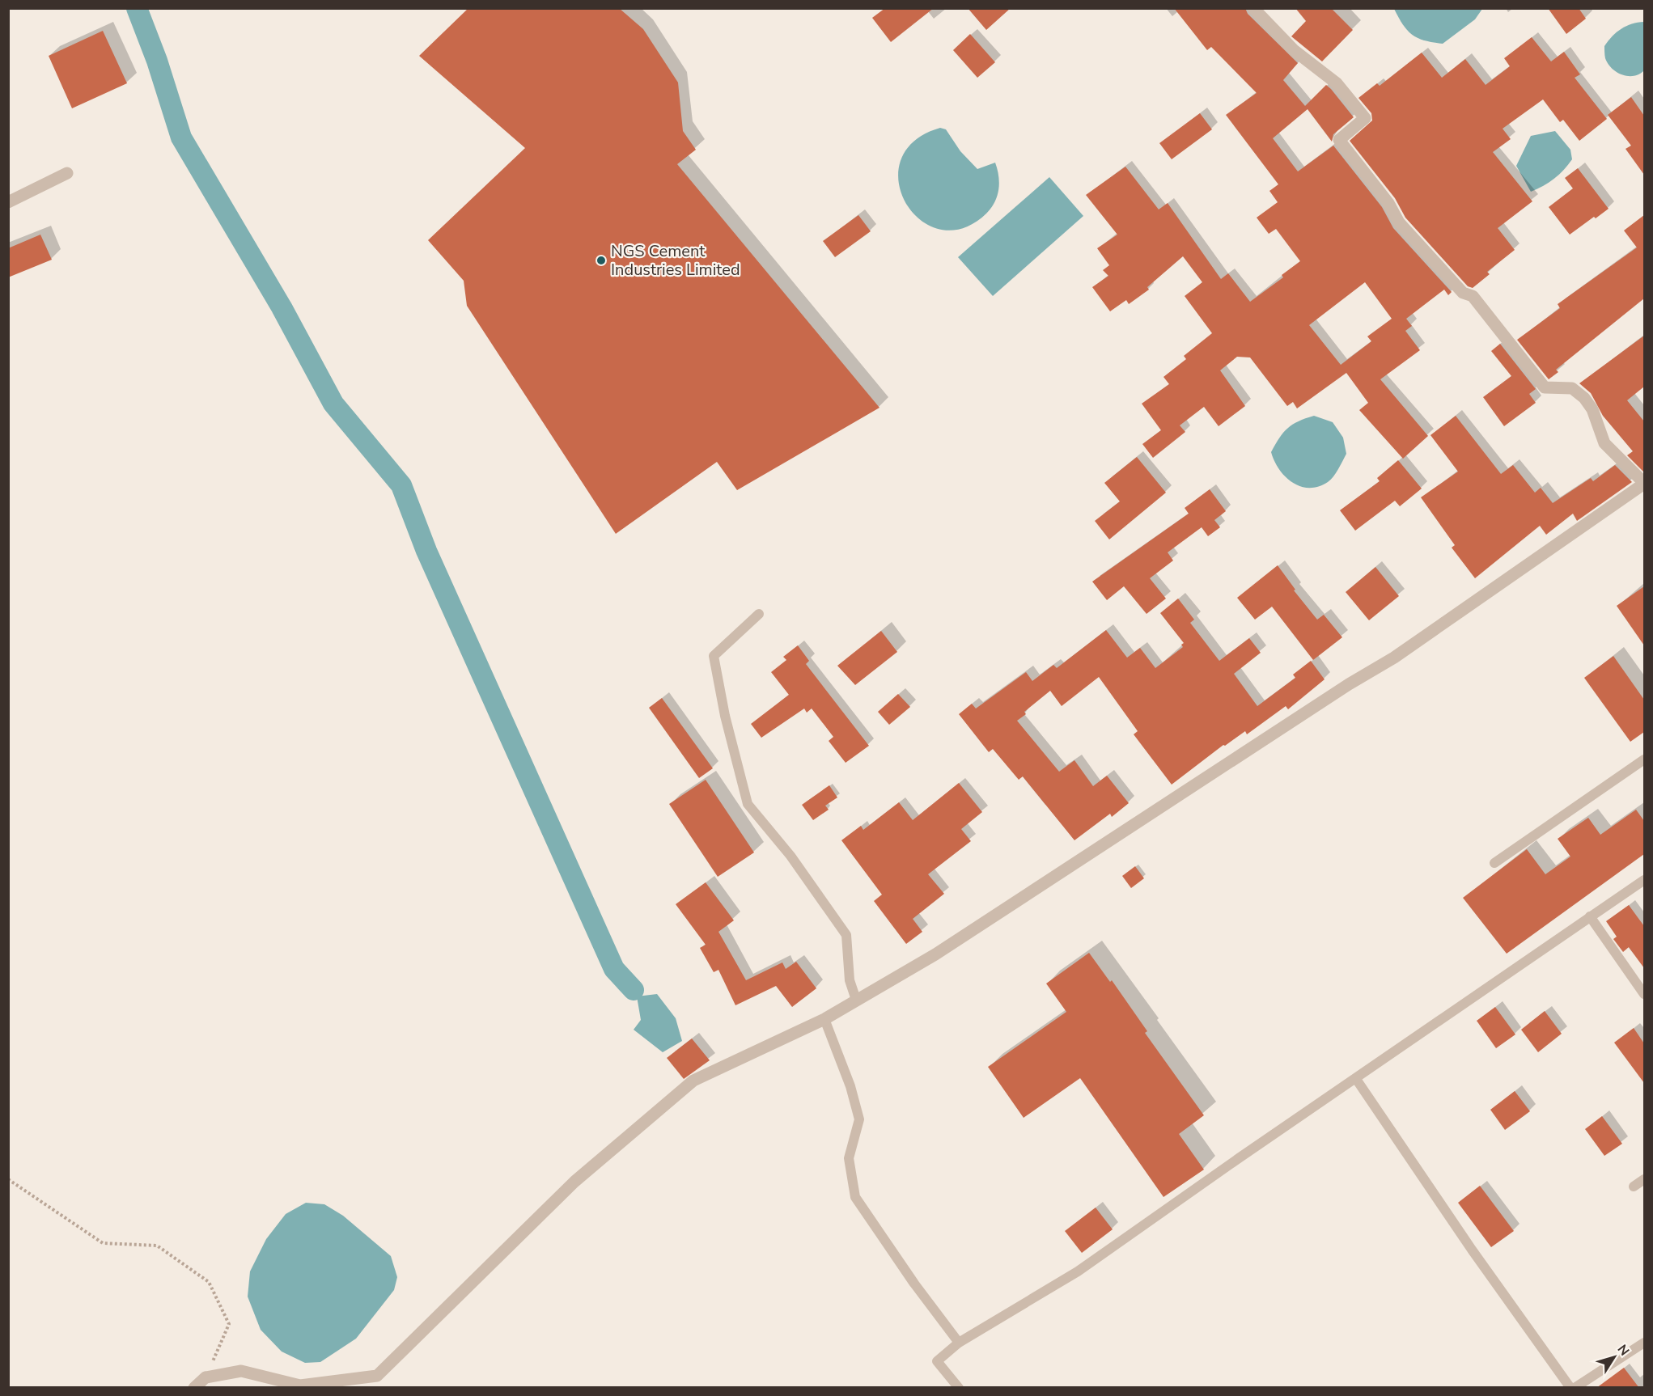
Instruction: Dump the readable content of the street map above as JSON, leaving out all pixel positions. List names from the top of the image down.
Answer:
{
  "places": ["NGS Cement Industries Limited"],
  "north": "top right"
}
